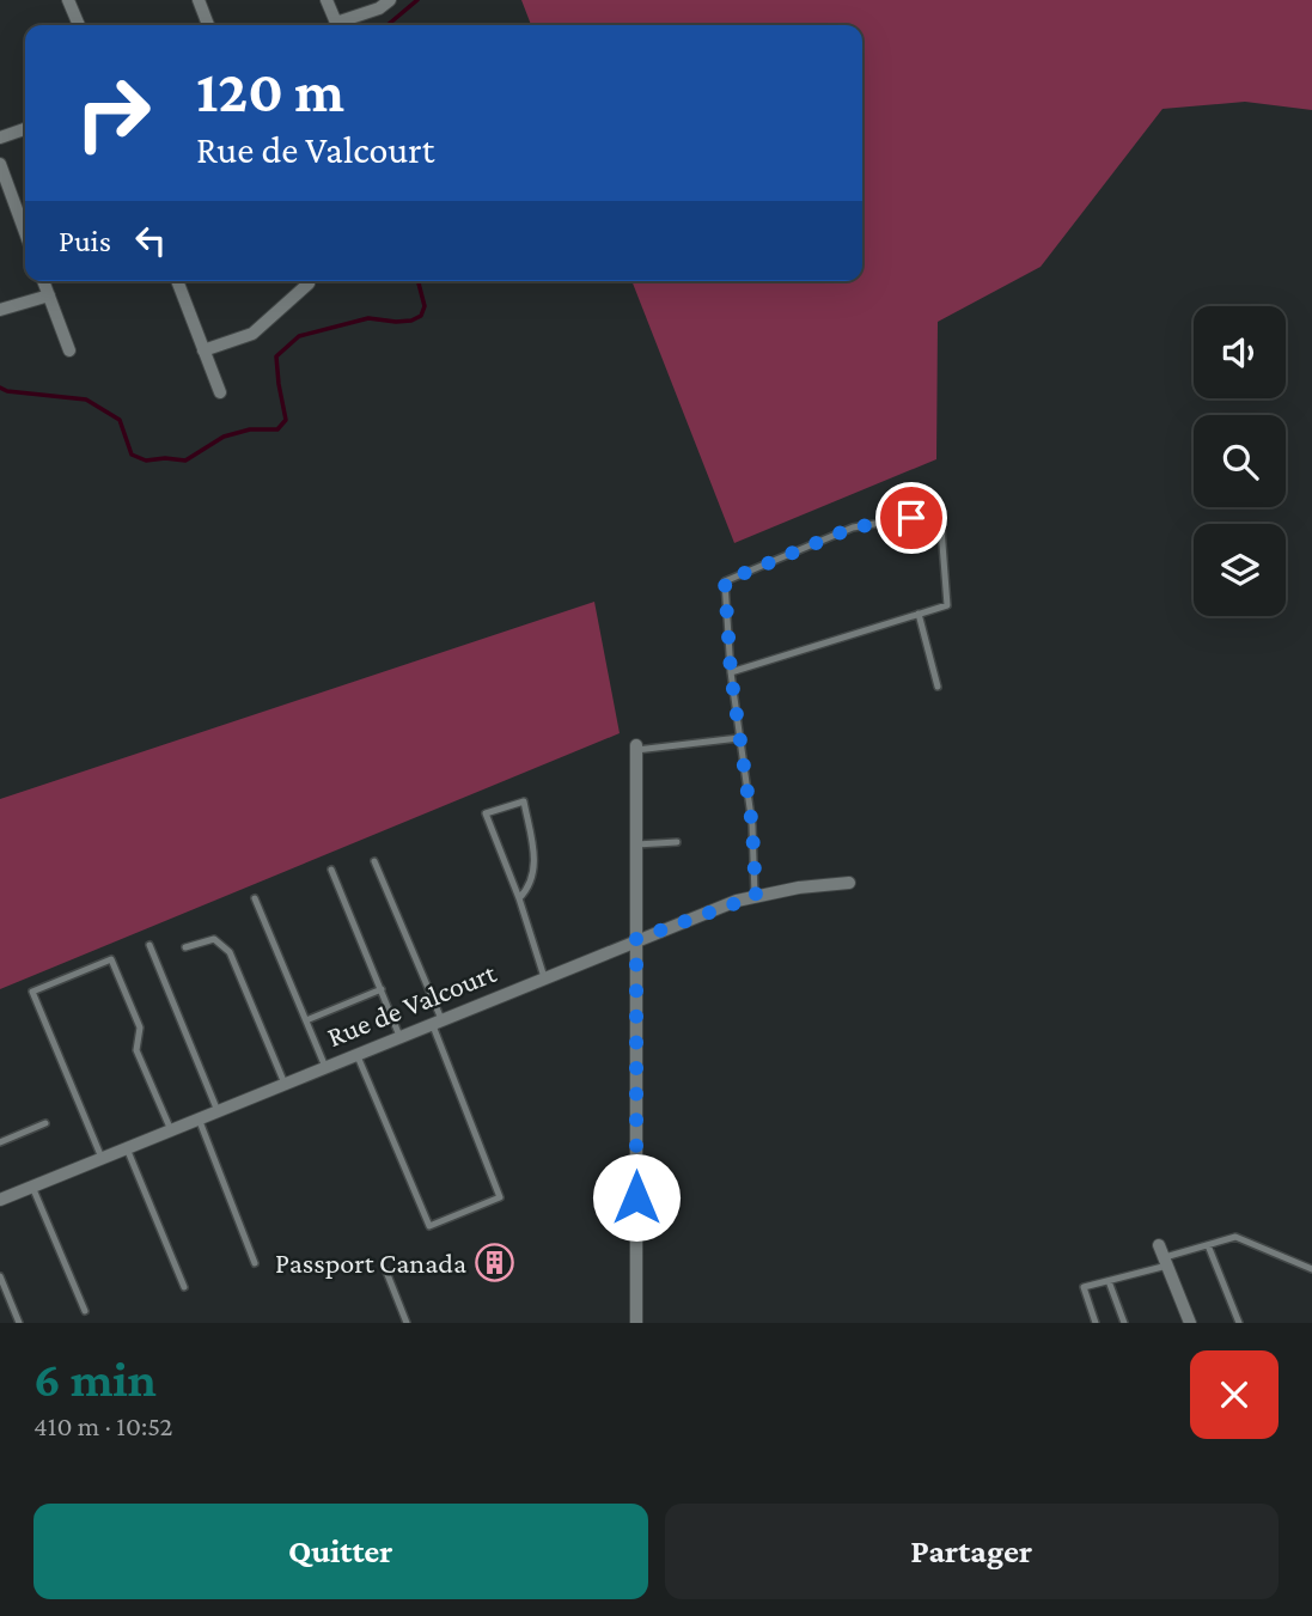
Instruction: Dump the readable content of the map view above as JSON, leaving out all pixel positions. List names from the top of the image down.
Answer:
{
  "streets": {
    "street": ["Rue de Valcourt"]
  },
  "places": {
    "building": ["Passport Canada"]
  },
  "page": {
    "turn": ["120 m", "Rue de Valcourt"],
    "then": "Puis",
    "heading": ["6 min", "410 m · 10:52"],
    "buttons": ["Quitter", "Partager"]
  }
}
